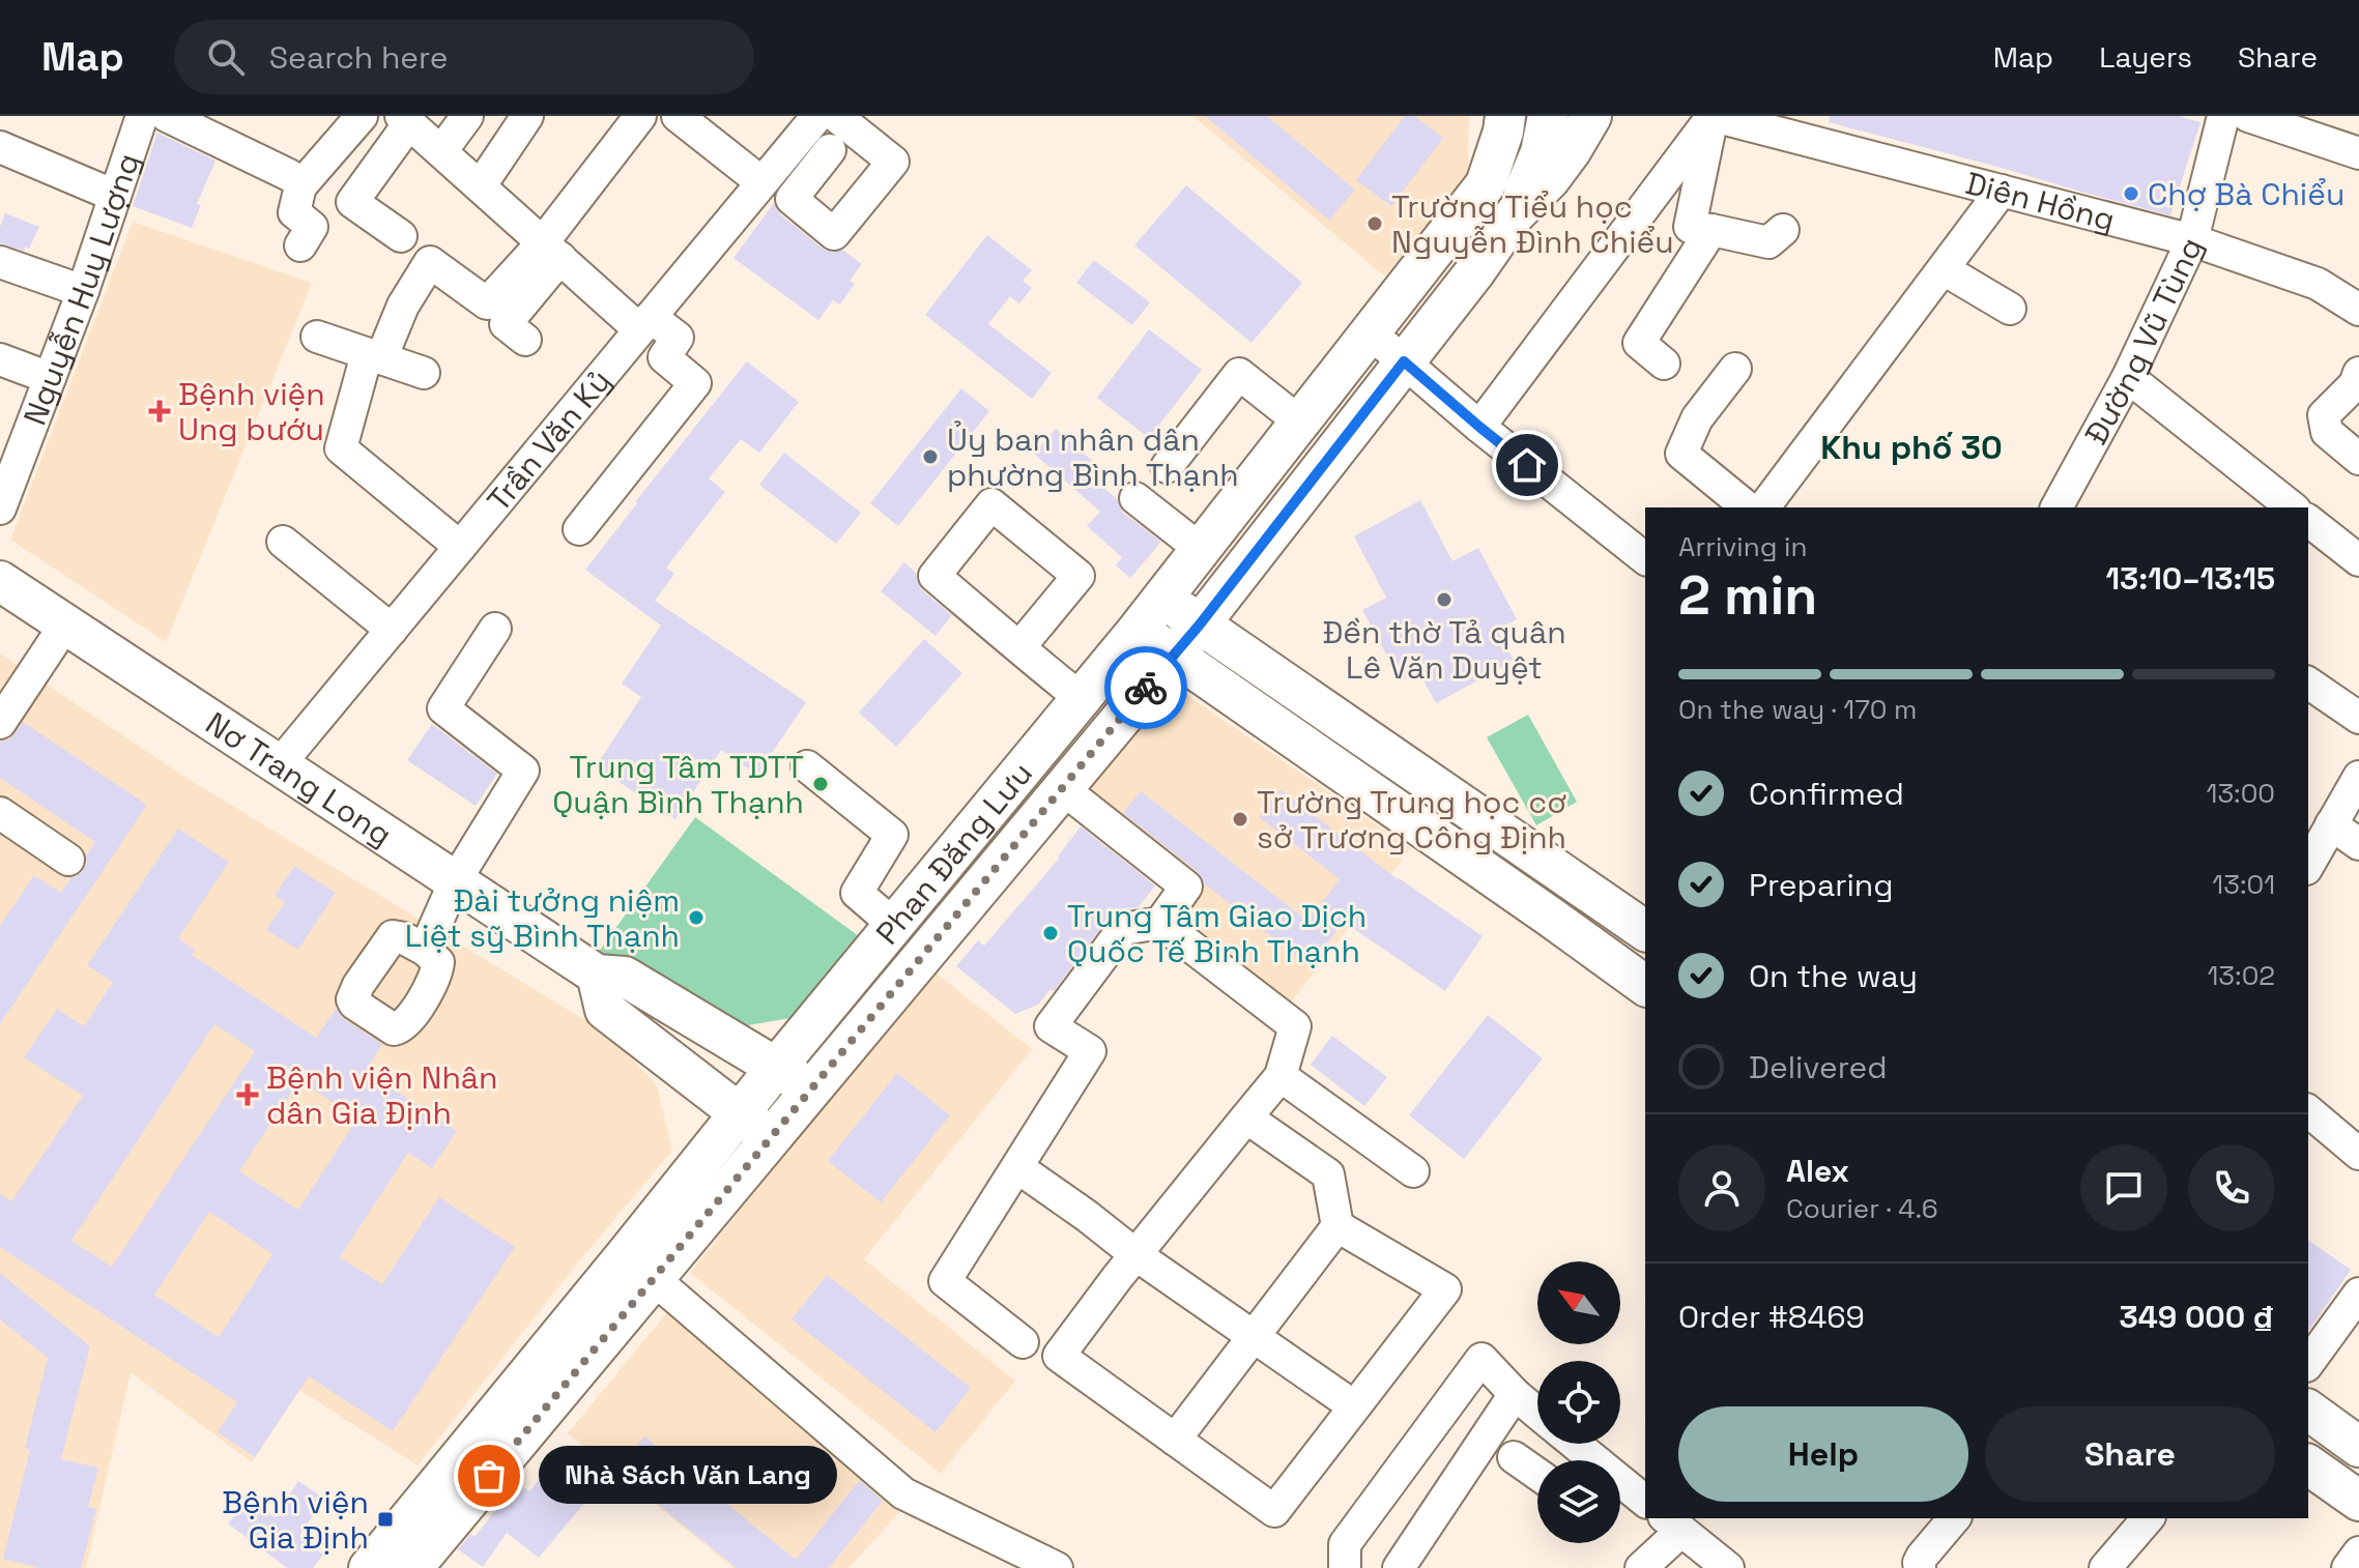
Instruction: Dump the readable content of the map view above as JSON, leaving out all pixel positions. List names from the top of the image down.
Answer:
{
  "streets": {
    "main road": ["Nơ Trang Long", "Phan Đăng Lưu"],
    "street": [
      "Diên Hồng",
      "Nguyễn Huy Lượng",
      "Đường Vũ Tùng",
      "Trần Văn Kỷ"
    ]
  },
  "crossings": [
    ["Diên Hồng", "Đường Vũ Tùng"],
    ["Trần Văn Kỷ", "Nơ Trang Long"],
    ["Nơ Trang Long", "Phan Đăng Lưu"]
  ],
  "districts": ["Khu phố 30"],
  "places": {
    "other": [
      "Chợ Bà Chiểu",
      "Trường Tiểu học Nguyễn Đình Chiểu",
      "Ủy ban nhân dân phường Bình Thạnh",
      "Đền thờ Tả quân Lê Văn Duyệt",
      "Trung Tâm TDTT Quận Bình Thạnh",
      "Trường Trung học cơ sở Trương Công Định",
      "Đài tưởng niệm Liệt sỹ Bình Thạnh",
      "Trung Tâm Giao Dịch Quốc Tế Binh Thạnh",
      "Nhà Sách Văn Lang"
    ],
    "health": ["Bệnh viện Ung bướu", "Bệnh viện Nhân dân Gia Định"],
    "transit": ["Bệnh viện Gia Định"]
  },
  "north": "top left",
  "page": {
    "header": "Map",
    "search": "Search here",
    "nav": ["Map", "Layers", "Share"],
    "heading": ["2 min", "Arriving in", "13:10–13:15"],
    "panel": [
      "Alex",
      "Courier · 4.6",
      "Order #8469",
      "349 000 ₫"
    ],
    "bar": "On the way · 170 m",
    "list": [
      ["Confirmed", "13:00"],
      ["Preparing", "13:01"],
      ["On the way", "13:02"],
      "Delivered"
    ],
    "buttons": ["Help", "Share"],
    "bubble": "Nhà Sách Văn Lang"
  }
}
